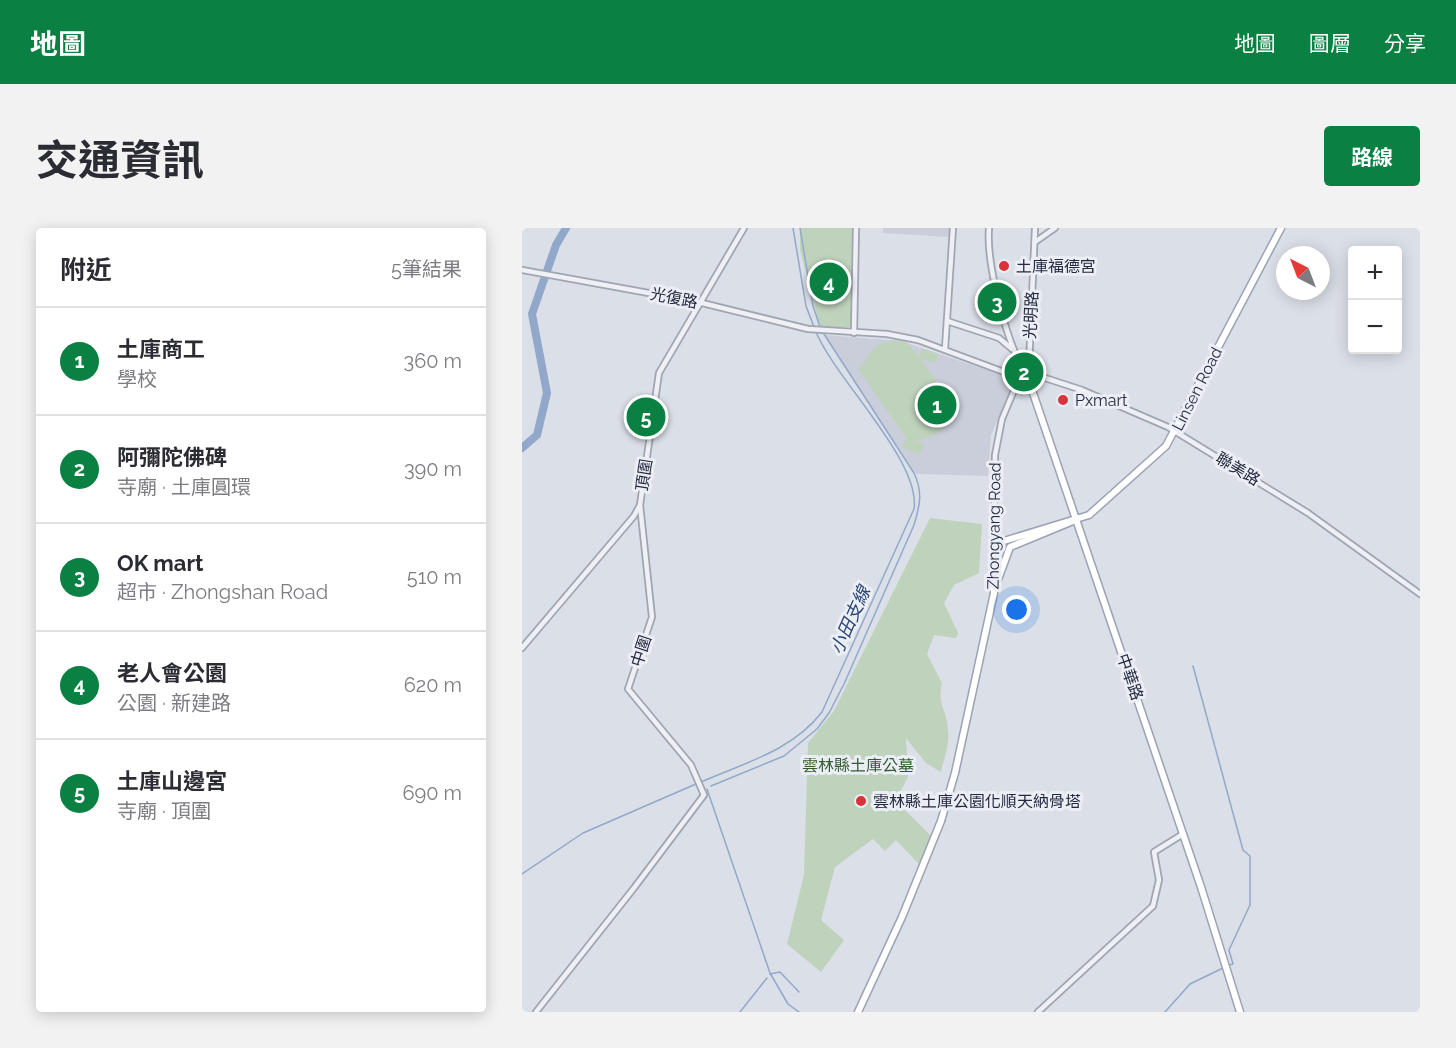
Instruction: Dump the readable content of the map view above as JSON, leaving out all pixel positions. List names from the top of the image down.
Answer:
{
  "streets": {
    "main road": ["Linsen Road", "Zhongyang Road", "中華路"],
    "street": [
      "光復路",
      "光明路",
      "聯美路",
      "頂圍",
      "中圍"
    ]
  },
  "crossings": [
    ["光復路", "頂圍"],
    ["光明路", "聯美路"],
    ["光明路", "Zhongyang Road"],
    ["光明路", "中華路"],
    ["Linsen Road", "聯美路"],
    ["Linsen Road", "Zhongyang Road"],
    ["Linsen Road", "中華路"],
    ["聯美路", "Zhongyang Road"],
    ["聯美路", "中華路"],
    ["頂圍", "中圍"],
    ["Zhongyang Road", "中華路"]
  ],
  "water": ["小田支線"],
  "parks": ["雲林縣土庫公墓"],
  "places": ["土庫福德宮", "Pxmart", "雲林縣土庫公園化順天納骨塔"],
  "north": "top left",
  "page": {
    "header": "地圖",
    "nav": ["地圖", "圖層", "分享"],
    "title": "交通資訊",
    "buttons": "路線",
    "heading": ["附近", "5筆結果"],
    "map_buttons": ["+", "−"],
    "pins": [
      "4",
      "3",
      "2",
      "1",
      "5"
    ],
    "list": [
      {
        "mark": "1",
        "name": "土庫商工",
        "note": "學校",
        "value": "360 m"
      },
      {
        "mark": "2",
        "name": "阿彌陀佛碑",
        "note": "寺廟 · 土庫圓環",
        "value": "390 m"
      },
      {
        "mark": "3",
        "name": "OK mart",
        "note": "超市 · Zhongshan Road",
        "value": "510 m"
      },
      {
        "mark": "4",
        "name": "老人會公園",
        "note": "公園 · 新建路",
        "value": "620 m"
      },
      {
        "mark": "5",
        "name": "土庫山邊宮",
        "note": "寺廟 · 頂圍",
        "value": "690 m"
      }
    ]
  }
}
